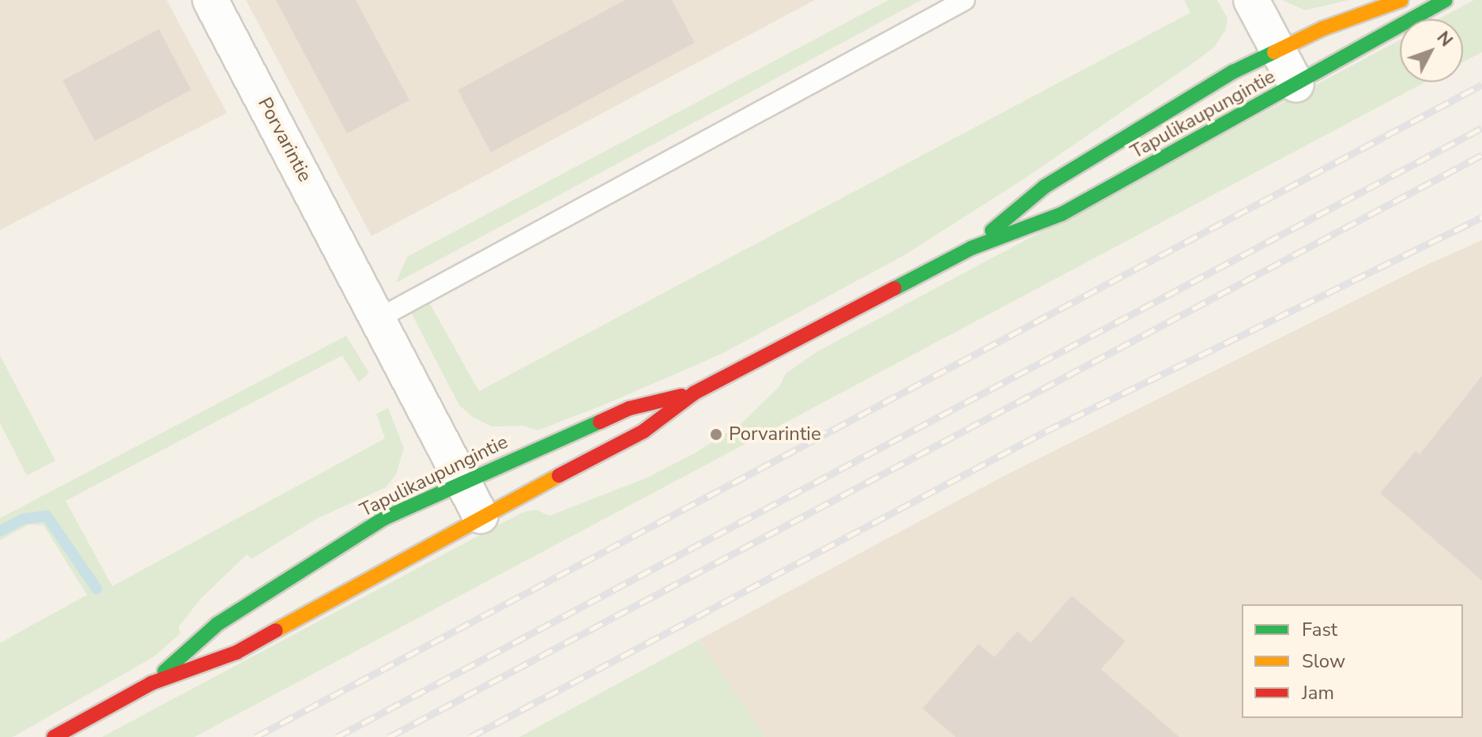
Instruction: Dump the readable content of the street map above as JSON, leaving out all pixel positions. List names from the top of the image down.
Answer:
{
  "streets": {
    "main road": ["Tapulikaupungintie"],
    "street": ["Porvarintie"]
  },
  "crossings": [
    ["Tapulikaupungintie", "Porvarintie"]
  ],
  "places": ["Porvarintie"],
  "legend": ["Fast", "Slow", "Jam"],
  "north": "top right"
}
